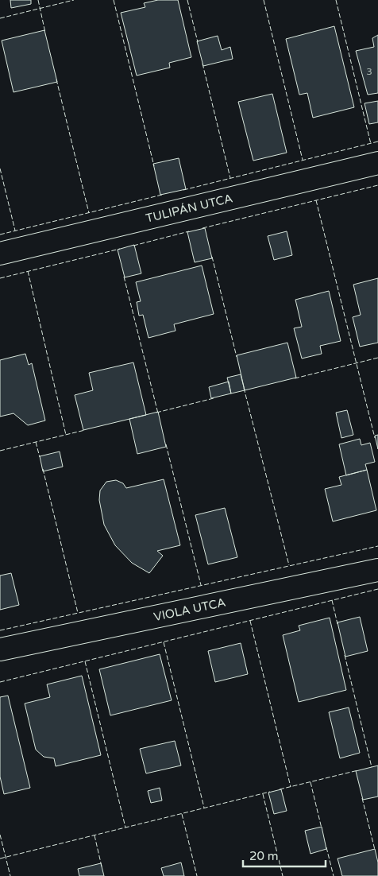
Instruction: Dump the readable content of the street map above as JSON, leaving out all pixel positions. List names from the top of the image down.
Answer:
{
  "streets": {
    "street": ["TULIPÁN UTCA", "VIOLA UTCA"]
  },
  "house_numbers": ["3"],
  "scale_bar": "20 m"
}
